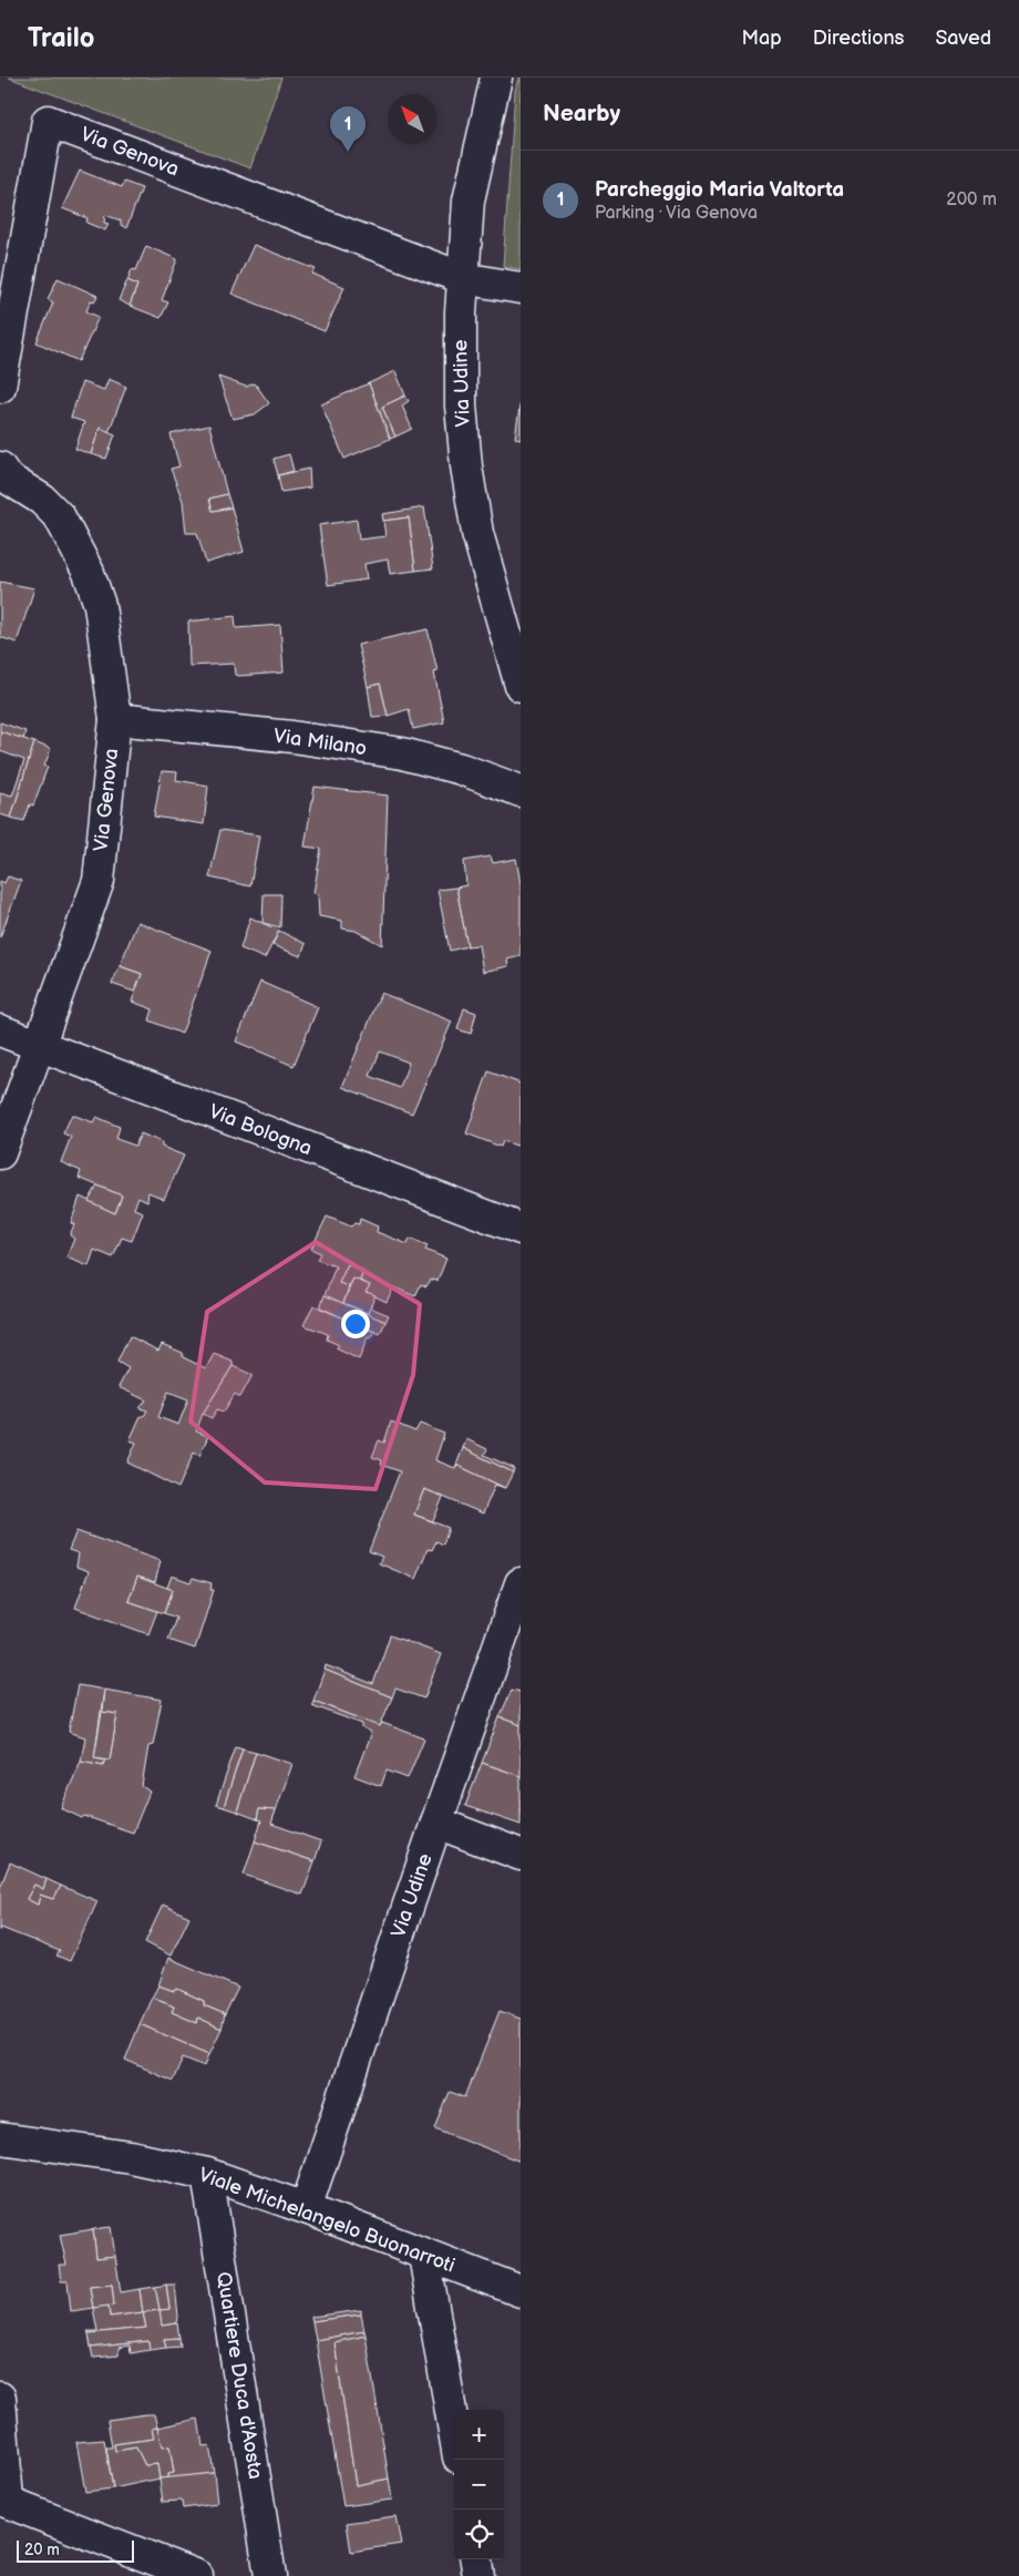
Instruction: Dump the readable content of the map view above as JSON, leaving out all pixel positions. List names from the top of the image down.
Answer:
{
  "streets": {
    "street": [
      "Via Genova",
      "Via Udine",
      "Via Milano",
      "Via Bologna",
      "Viale Michelangelo Buonarroti",
      "Quartiere Duca d'Aosta"
    ]
  },
  "crossings": [
    ["Via Genova", "Via Udine"],
    ["Via Genova", "Via Milano"],
    ["Via Genova", "Via Bologna"],
    ["Via Udine", "Viale Michelangelo Buonarroti"],
    ["Viale Michelangelo Buonarroti", "Quartiere Duca d'Aosta"]
  ],
  "scale_bar": "20 m",
  "north": "top left",
  "page": {
    "header": "Trailo",
    "nav": ["Map", "Directions", "Saved"],
    "heading": "Nearby",
    "pins": "1",
    "list": [
      {
        "mark": "1",
        "name": "Parcheggio Maria Valtorta",
        "note": "Parking · Via Genova",
        "value": "200 m"
      }
    ],
    "map_buttons": ["+", "−"],
    "scale": "20 m"
  }
}
